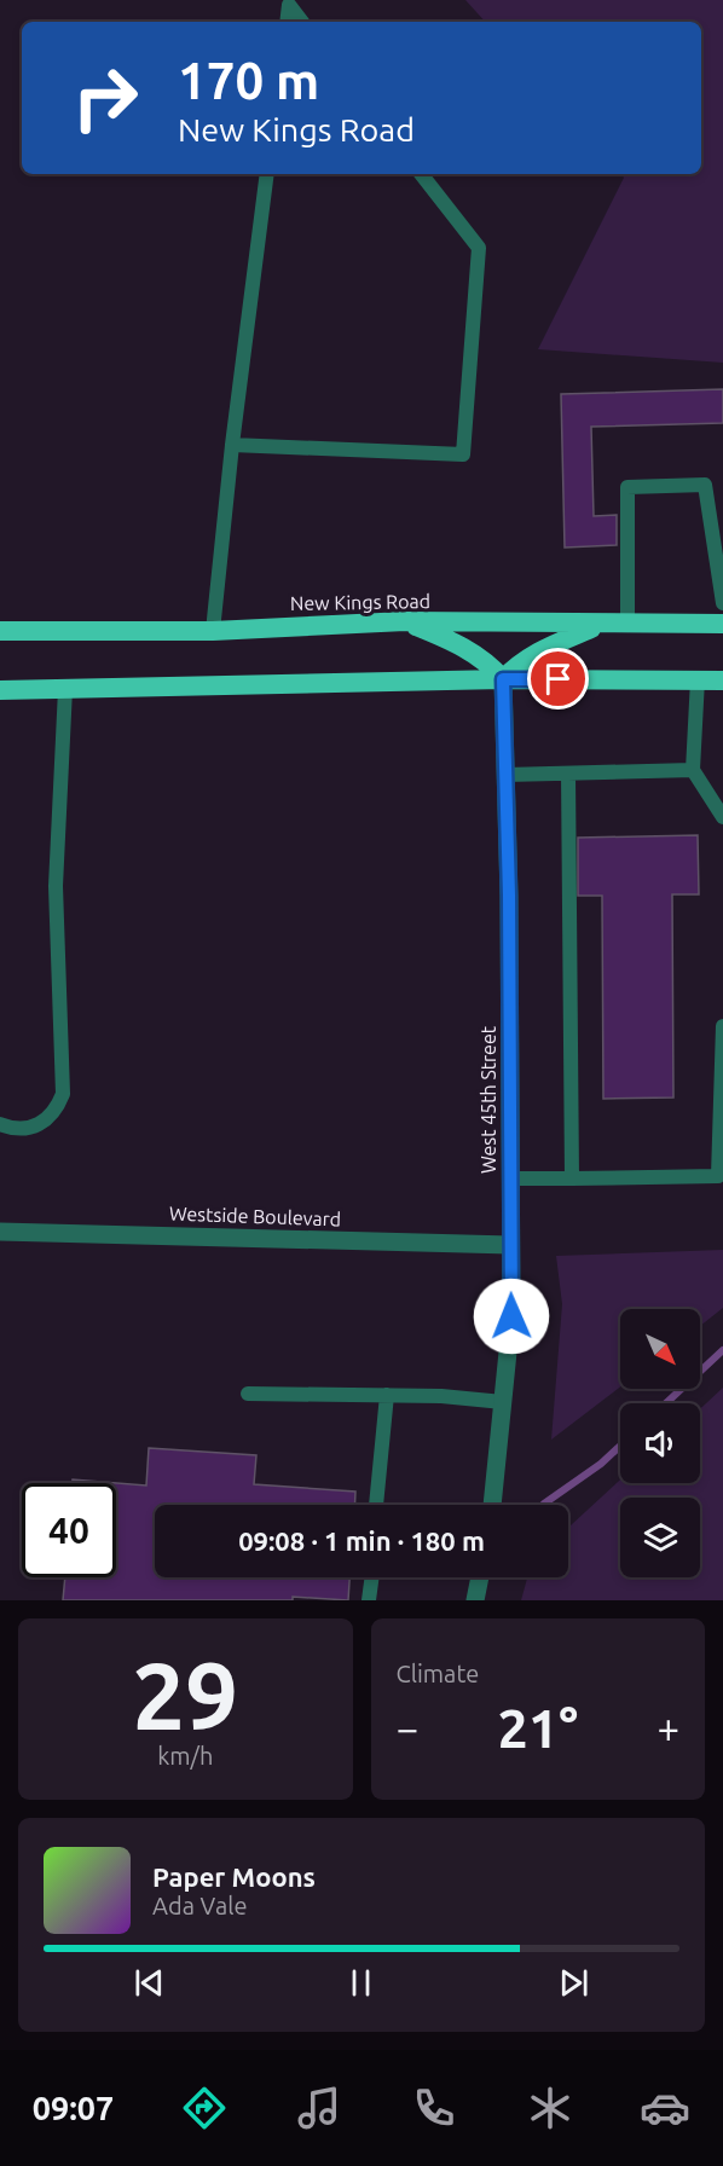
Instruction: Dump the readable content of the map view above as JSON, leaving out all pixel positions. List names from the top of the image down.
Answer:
{
  "streets": {
    "highway": ["New Kings Road"],
    "street": ["West 45th Street", "Westside Boulevard"]
  },
  "crossings": [
    ["West 45th Street", "Westside Boulevard"]
  ],
  "north": "bottom right",
  "page": {
    "turn": ["170 m", "New Kings Road"],
    "limit": "40",
    "trip": "09:08 · 1 min · 180 m",
    "tile": [
      ["29", "km/h"],
      "Climate"
    ],
    "heat": ["−", "21°", "+"],
    "song": ["Paper Moons", "Ada Vale"],
    "tabs": "09:07"
  }
}
